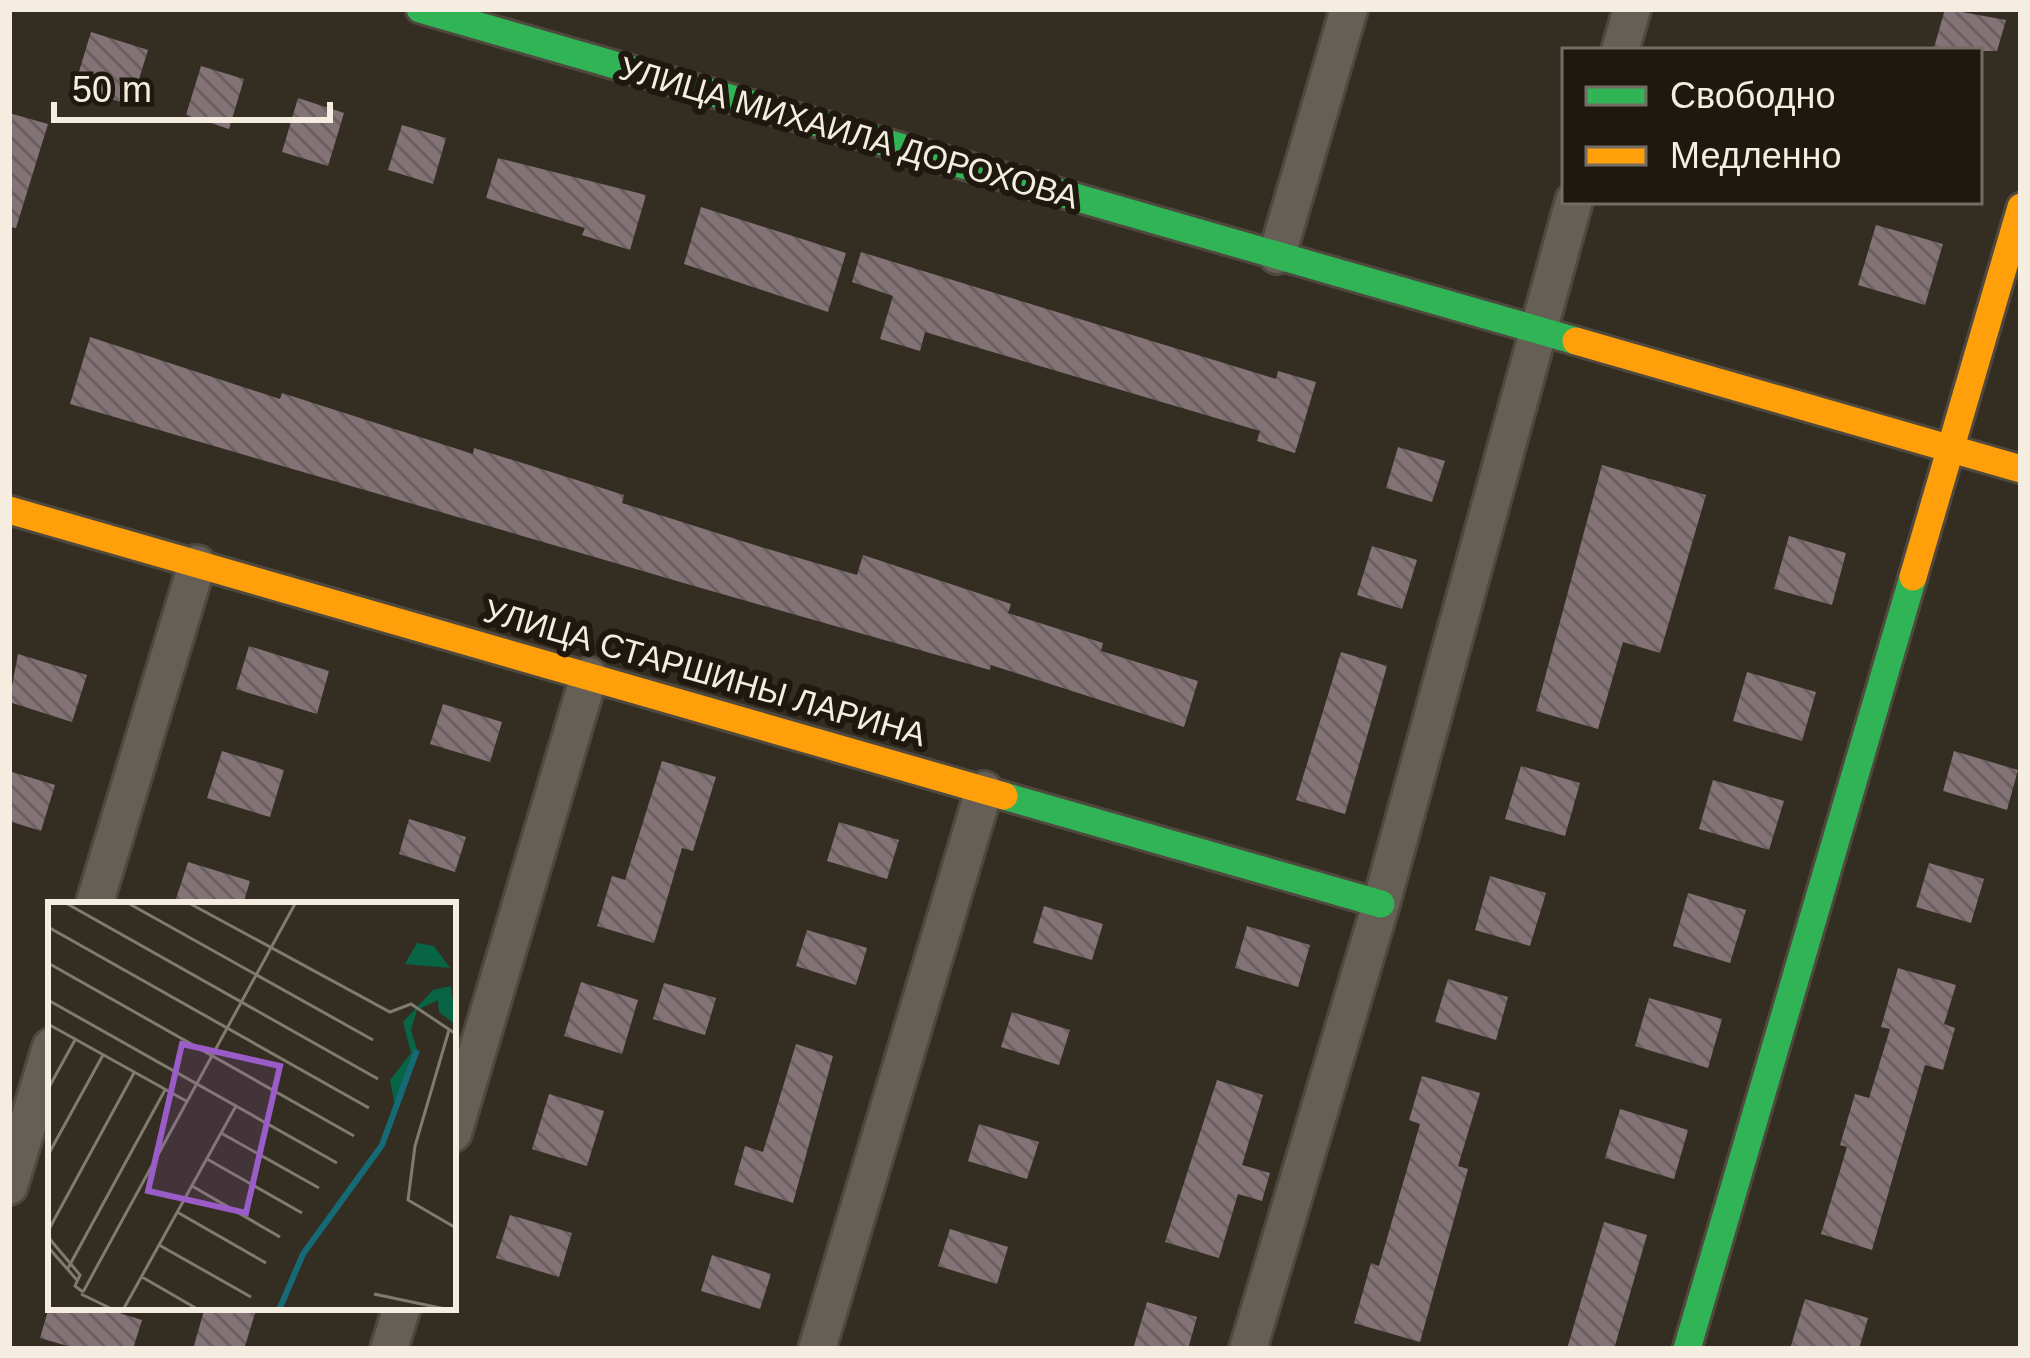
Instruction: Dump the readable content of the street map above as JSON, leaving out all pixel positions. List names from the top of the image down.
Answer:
{
  "streets": {
    "street": ["УЛИЦА МИХАИЛА ДОРОХОВА", "УЛИЦА СТАРШИНЫ ЛАРИНА"]
  },
  "legend": ["Свободно", "Медленно"],
  "scale_bar": "50 m"
}
